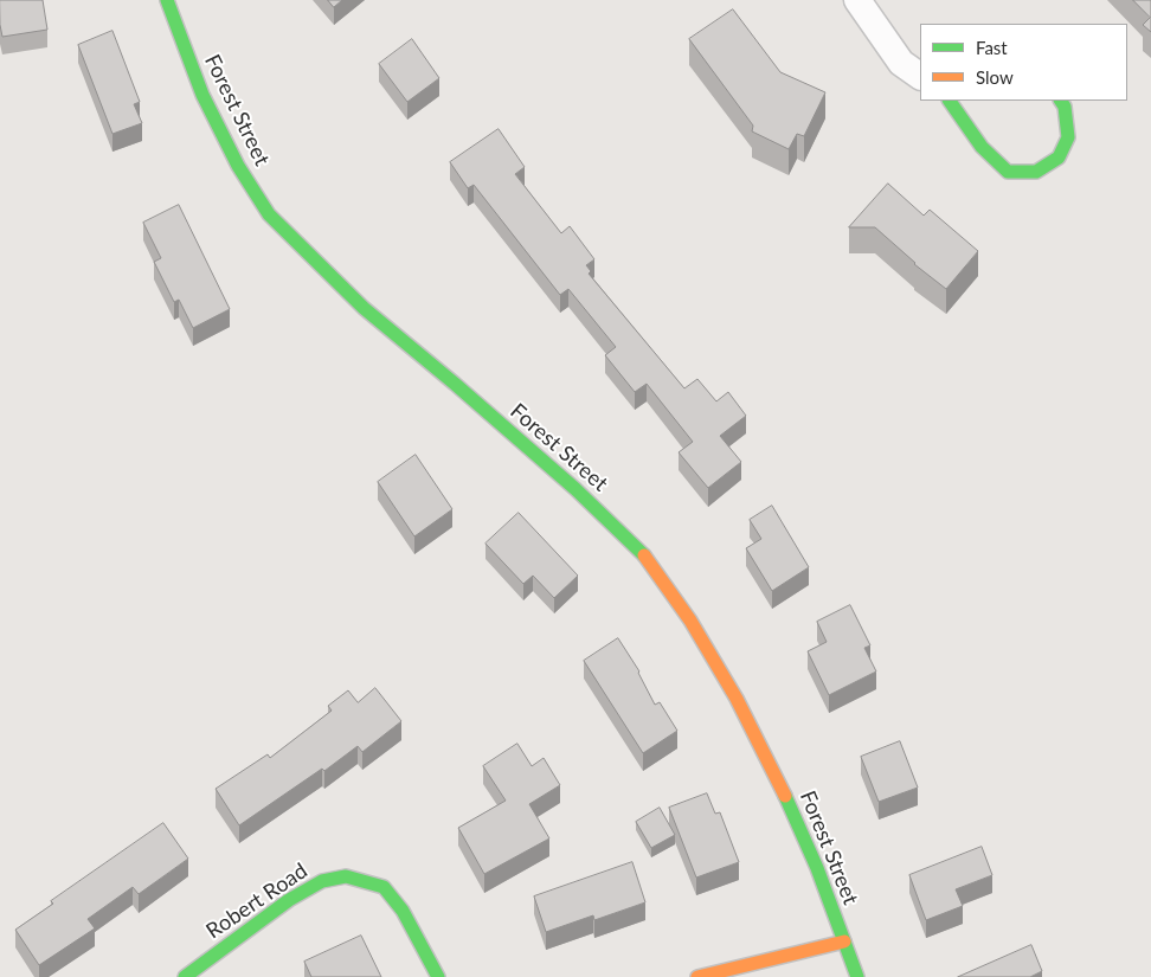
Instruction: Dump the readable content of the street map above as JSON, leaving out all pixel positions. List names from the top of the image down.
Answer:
{
  "streets": {
    "street": ["Forest Street", "Robert Road"]
  },
  "legend": ["Fast", "Slow"]
}
